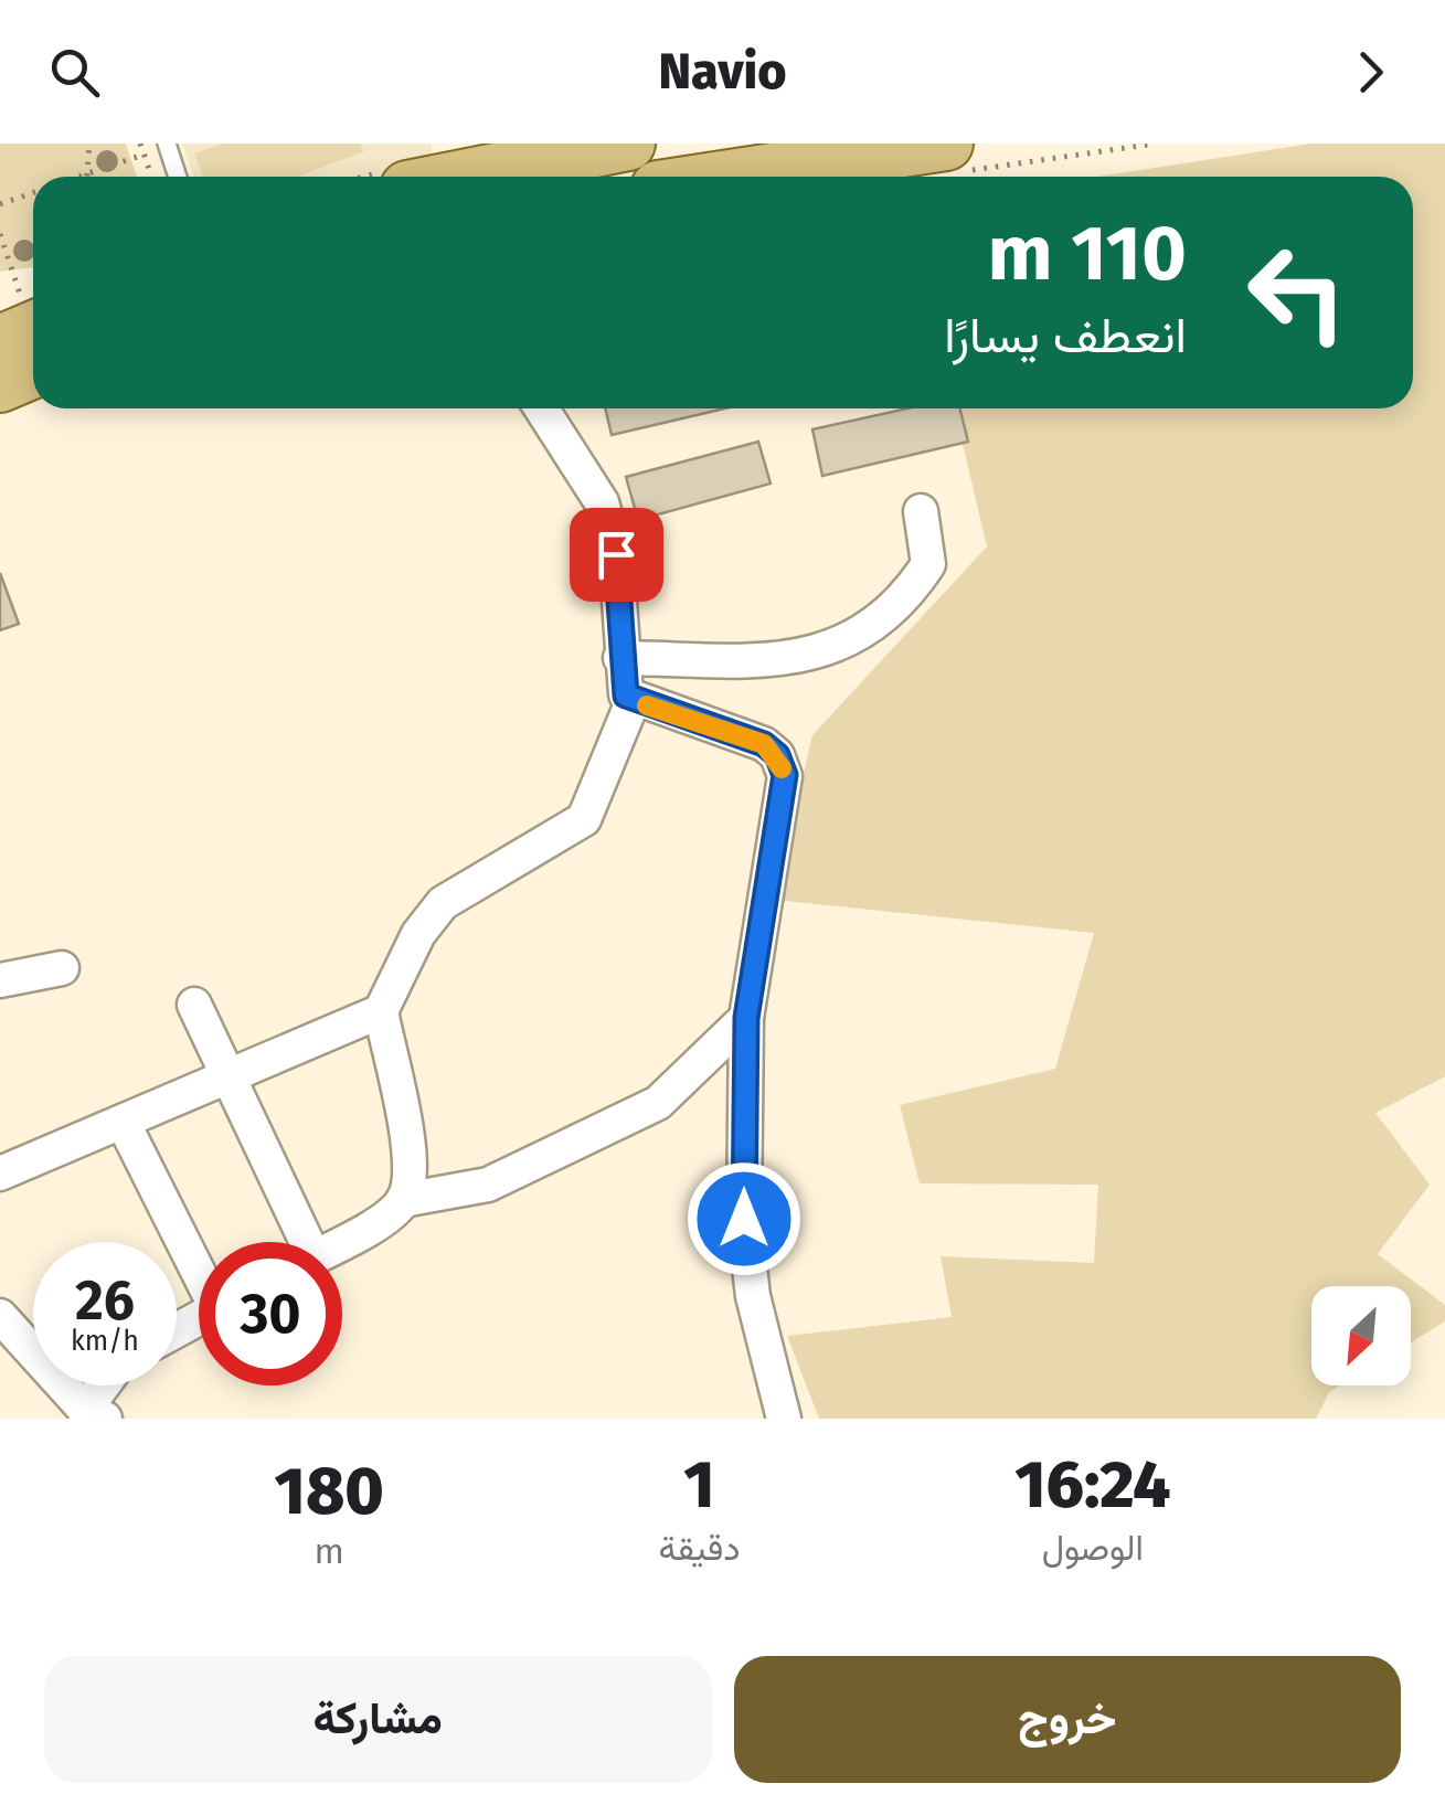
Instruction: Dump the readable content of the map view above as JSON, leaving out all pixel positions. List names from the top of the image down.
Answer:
{
  "north": "bottom left",
  "page": {
    "header": "Navio",
    "turn": ["110 m", "انعطف يسارًا"],
    "speed": "26 km/h",
    "limit": "30",
    "eta": [
      "16:24",
      "الوصول",
      "1",
      "دقيقة",
      "180",
      "m"
    ],
    "buttons": ["خروج", "مشاركة"]
  }
}
